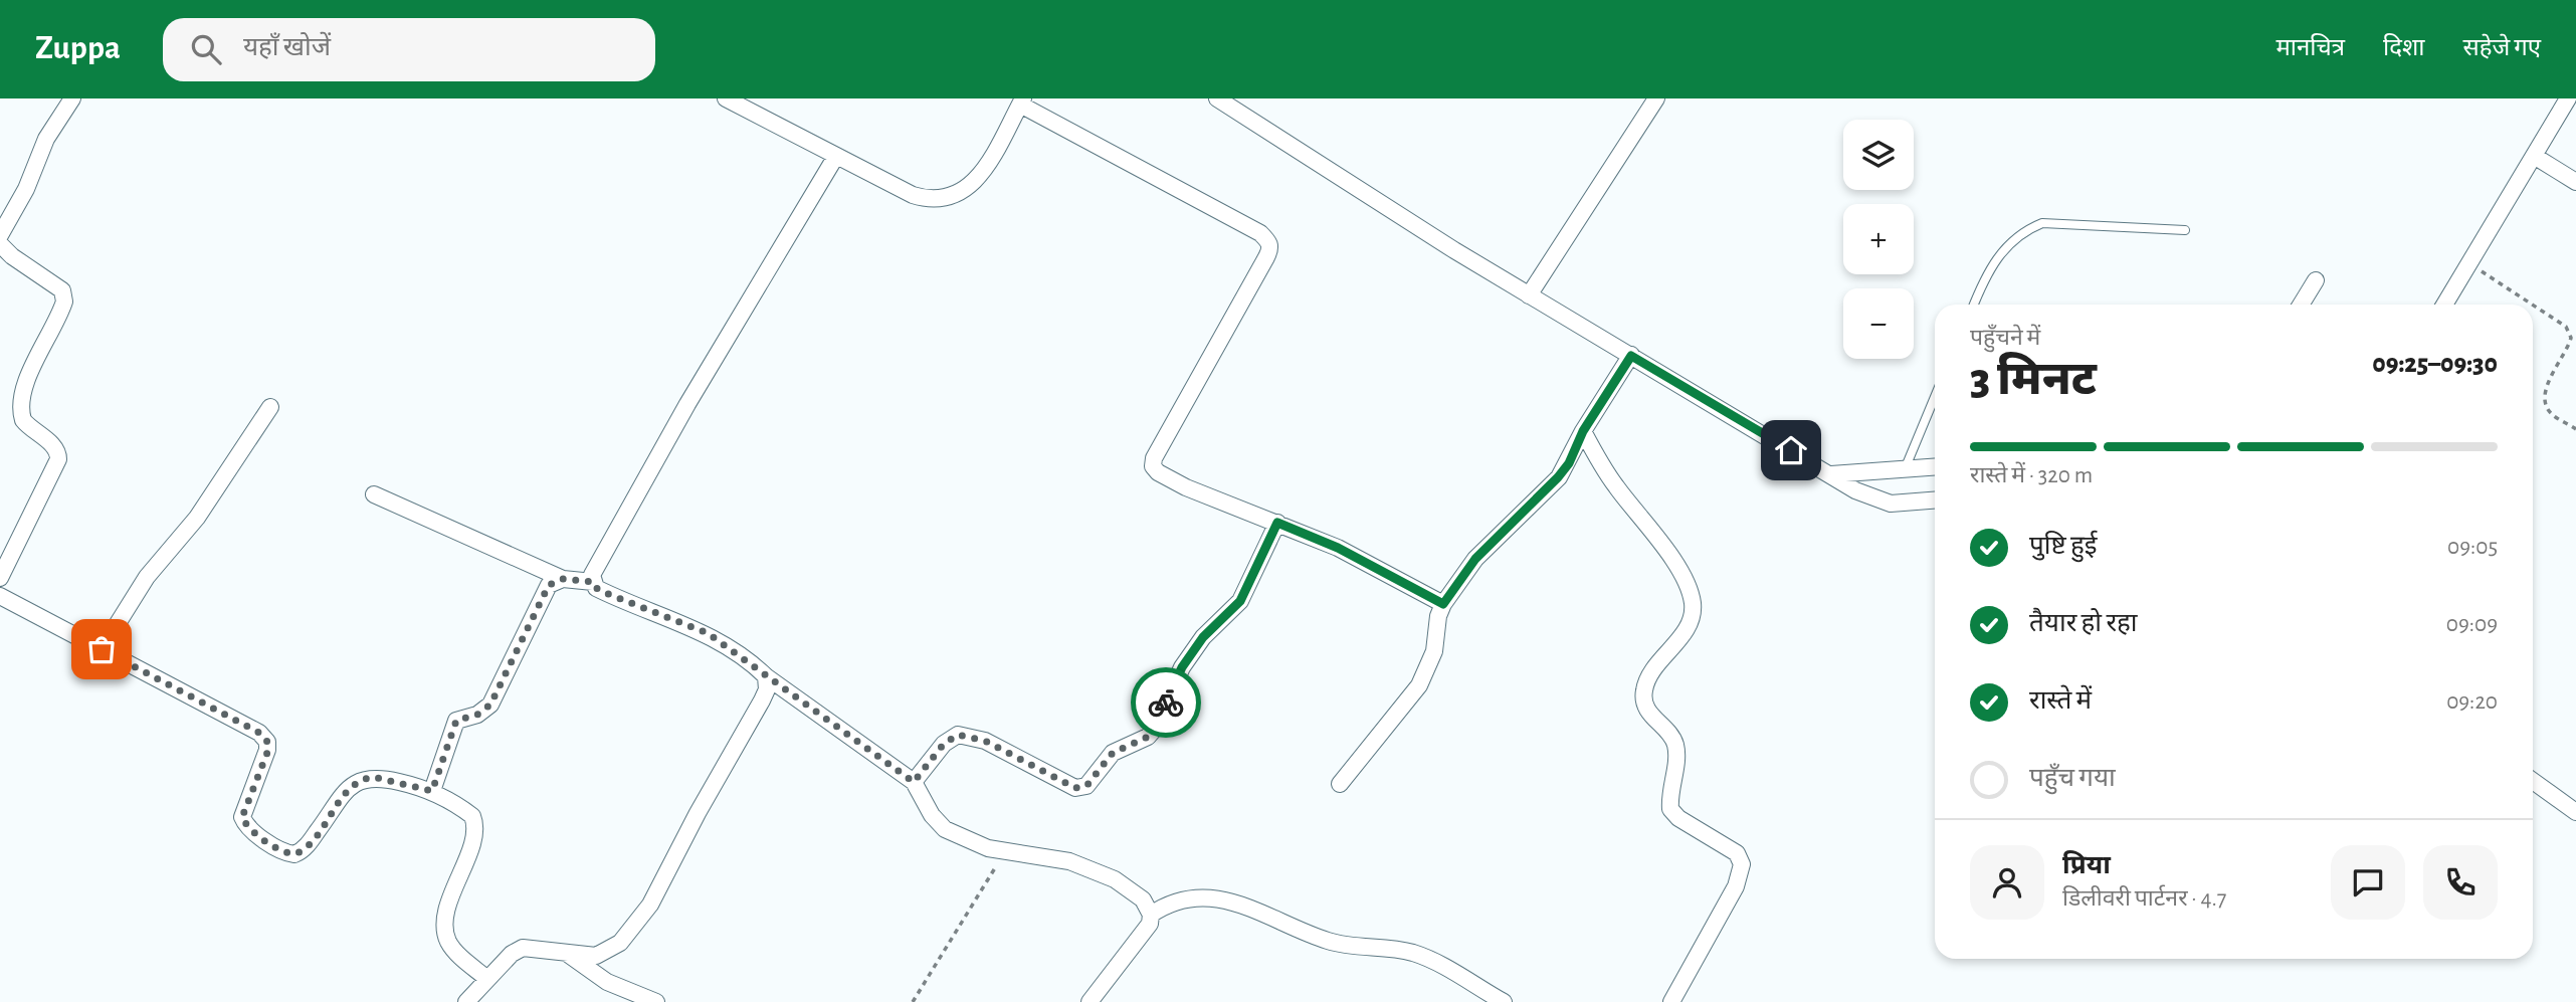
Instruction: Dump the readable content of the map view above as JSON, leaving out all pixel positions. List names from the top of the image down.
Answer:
{
  "page": {
    "header": "Zuppa",
    "search": "यहाँ खोजें",
    "nav": ["मानचित्र", "दिशा", "सहेजे गए"],
    "map_buttons": ["+", "−"],
    "heading": ["3 मिनट", "पहुँचने में", "09:25–09:30"],
    "panel": ["प्रिया", "डिलीवरी पार्टनर · 4.7"],
    "bar": "रास्ते में · 320 m",
    "list": [
      ["पुष्टि हुई", "09:05"],
      ["तैयार हो रहा", "09:09"],
      ["रास्ते में", "09:20"],
      "पहुँच गया"
    ]
  }
}
